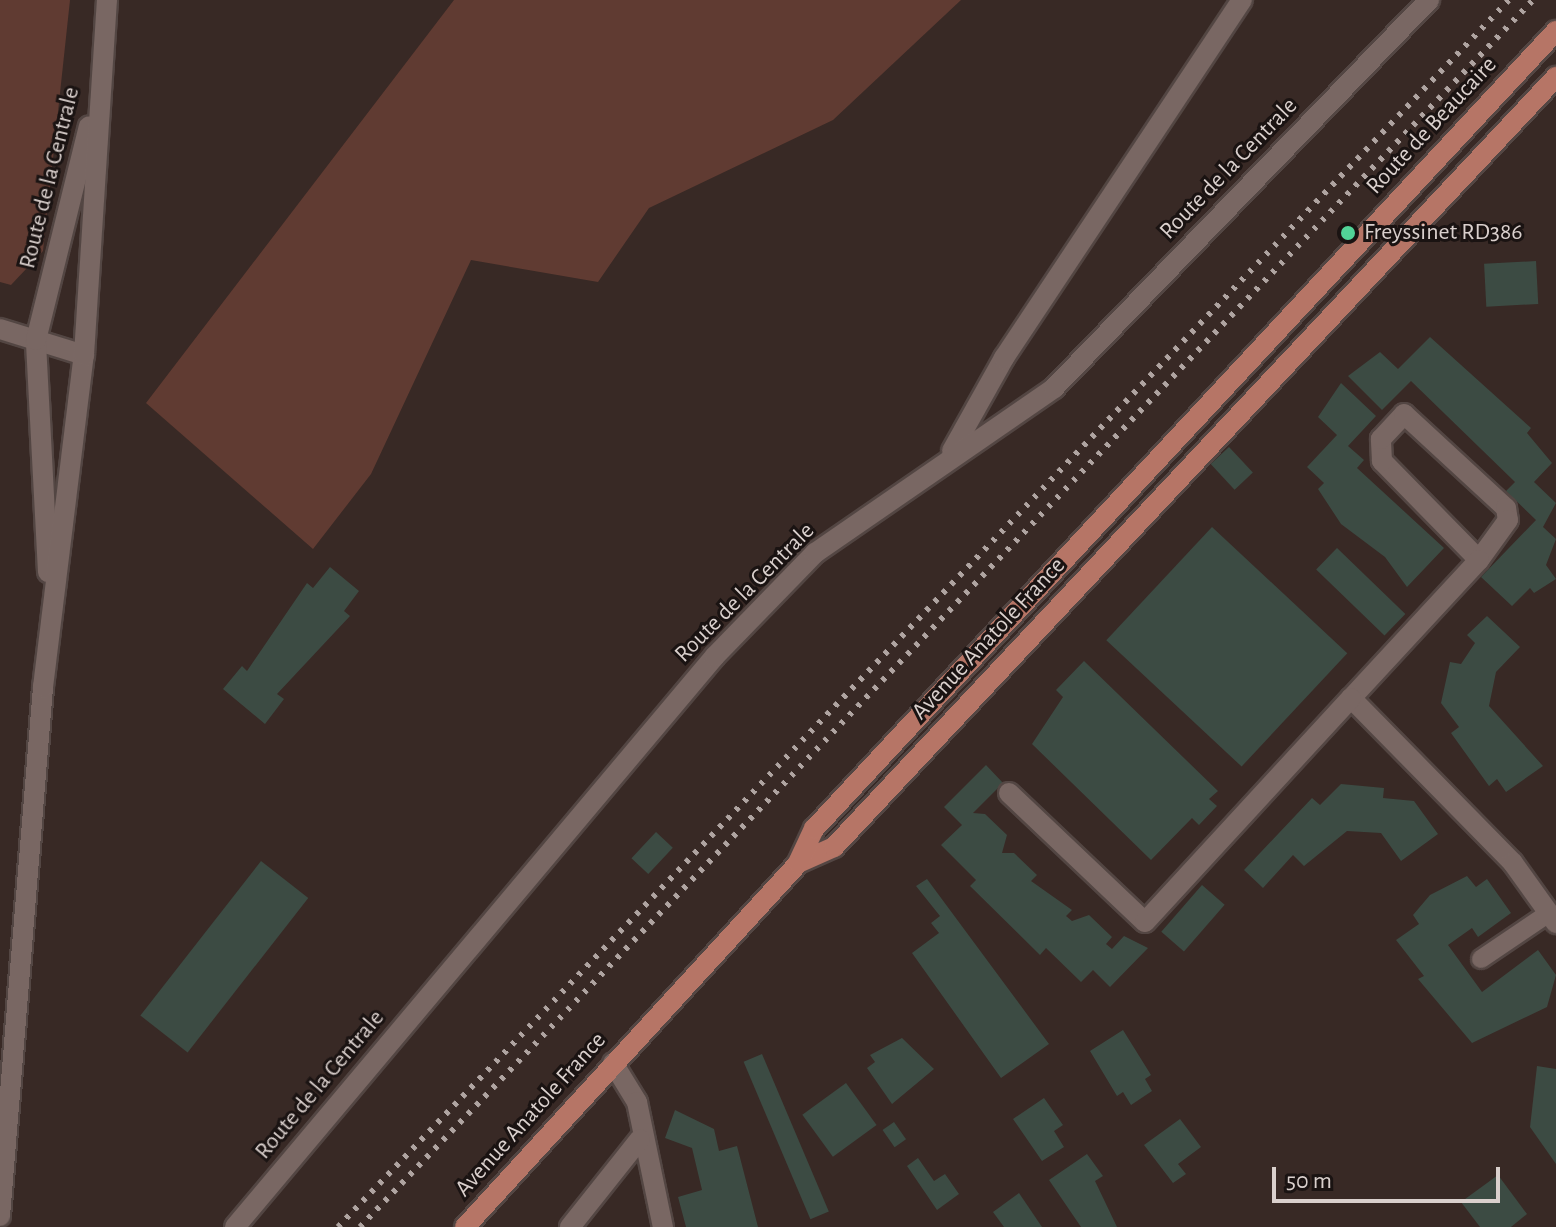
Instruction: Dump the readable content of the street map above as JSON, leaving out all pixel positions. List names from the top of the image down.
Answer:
{
  "streets": {
    "main road": ["Route de Beaucaire", "Avenue Anatole France"],
    "street": ["Route de la Centrale"]
  },
  "crossings": [
    ["Route de Beaucaire", "Avenue Anatole France"]
  ],
  "places": ["Freyssinet RD386"],
  "scale_bar": "50 m"
}
